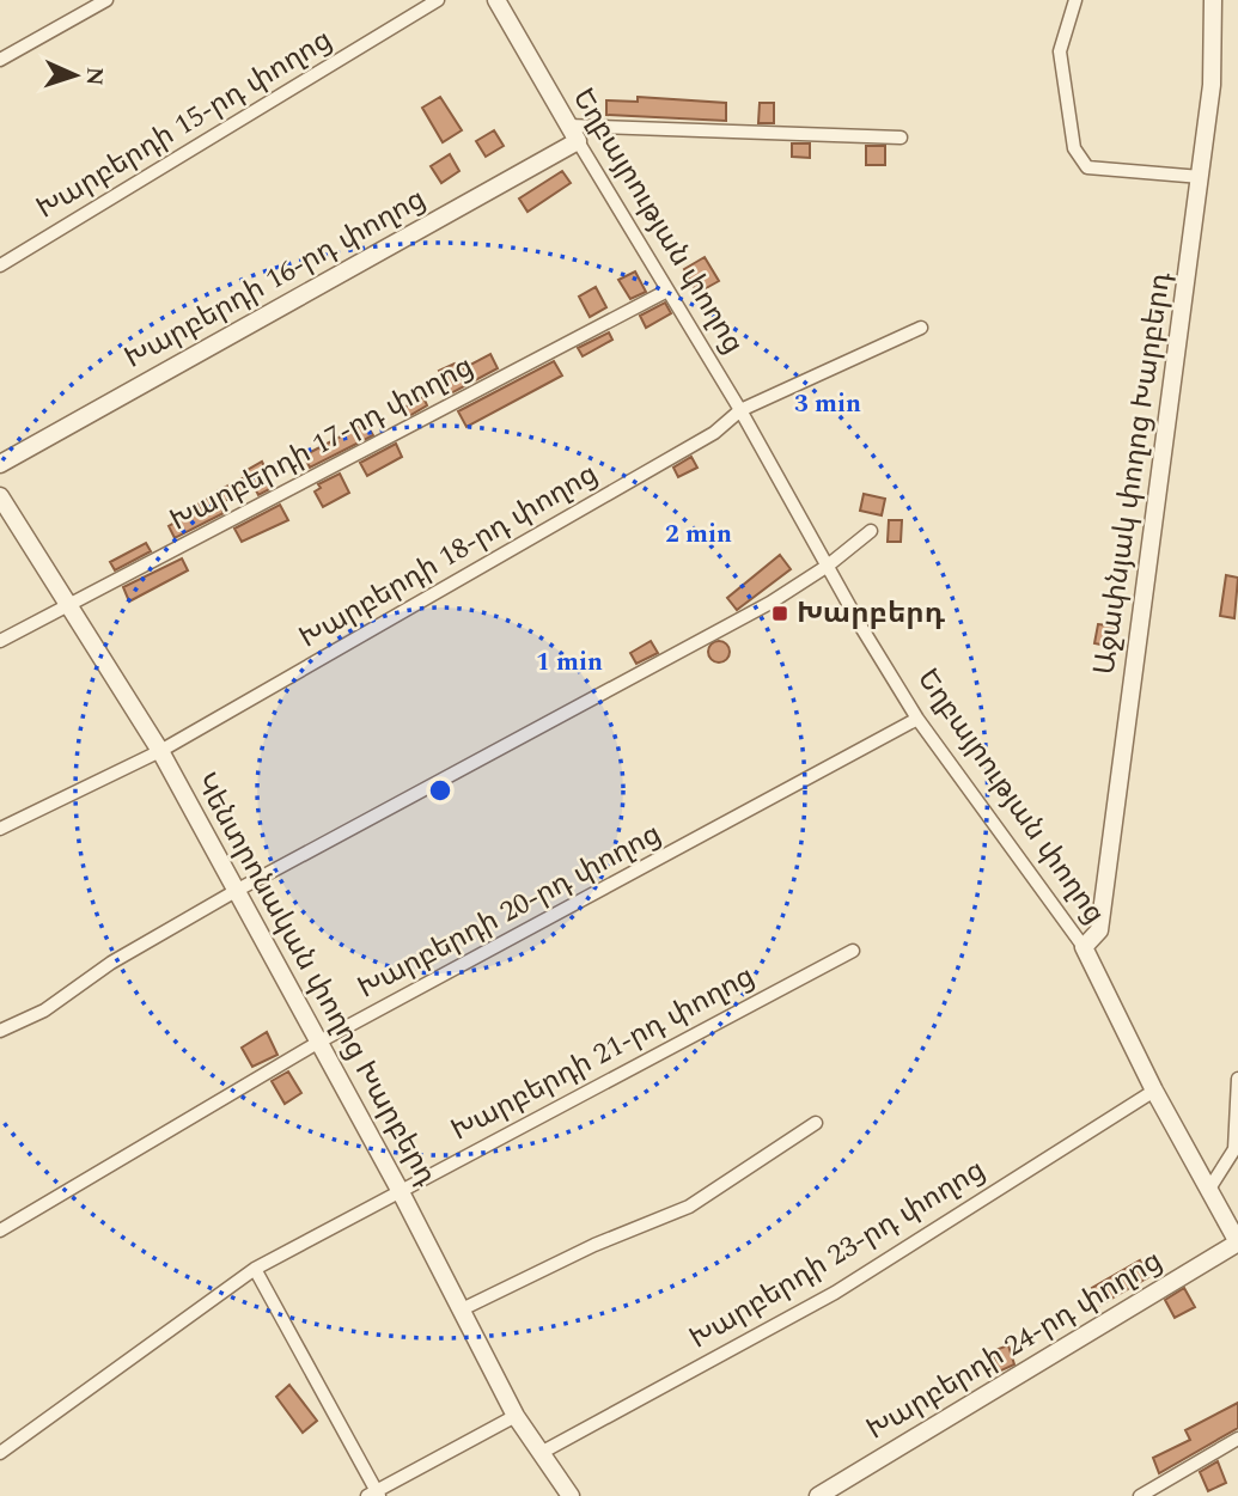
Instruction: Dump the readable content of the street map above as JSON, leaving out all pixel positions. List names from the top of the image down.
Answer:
{
  "streets": {
    "street": [
      "Խարբերդի 15-րդ փողոց",
      "Եղբայրության փողոց",
      "Խարբերդի 16-րդ փողոց",
      "Խարբերդի 17-րդ փողոց",
      "Աջափնյակ փողոց Խարբերդ",
      "Խարբերդի 18-րդ փողոց",
      "Խարբերդի 20-րդ փողոց",
      "Կենտրոնական փողոց Խարբերդ",
      "Խարբերդի 21-րդ փողոց",
      "Խարբերդի 23-րդ փողոց",
      "Խարբերդի 24-րդ փողոց"
    ]
  },
  "crossings": [
    ["Եղբայրության փողոց", "Խարբերդի 16-րդ փողոց"],
    ["Եղբայրության փողոց", "Խարբերդի 17-րդ փողոց"],
    ["Եղբայրության փողոց", "Աջափնյակ փողոց Խարբերդ"],
    ["Եղբայրության փողոց", "Խարբերդի 18-րդ փողոց"],
    ["Եղբայրության փողոց", "Խարբերդի 20-րդ փողոց"],
    ["Եղբայրության փողոց", "Խարբերդի 23-րդ փողոց"],
    ["Եղբայրության փողոց", "Խարբերդի 24-րդ փողոց"],
    ["Խարբերդի 17-րդ փողոց", "Կենտրոնական փողոց Խարբերդ"],
    ["Խարբերդի 18-րդ փողոց", "Կենտրոնական փողոց Խարբերդ"],
    ["Խարբերդի 20-րդ փողոց", "Կենտրոնական փողոց Խարբերդ"],
    ["Կենտրոնական փողոց Խարբերդ", "Խարբերդի 21-րդ փողոց"],
    ["Կենտրոնական փողոց Խարբերդ", "Խարբերդի 23-րդ փողոց"]
  ],
  "places": {
    "transit": ["Խարբերդ"]
  },
  "north": "right",
  "rings": ["3 min", "2 min", "1 min"]
}
